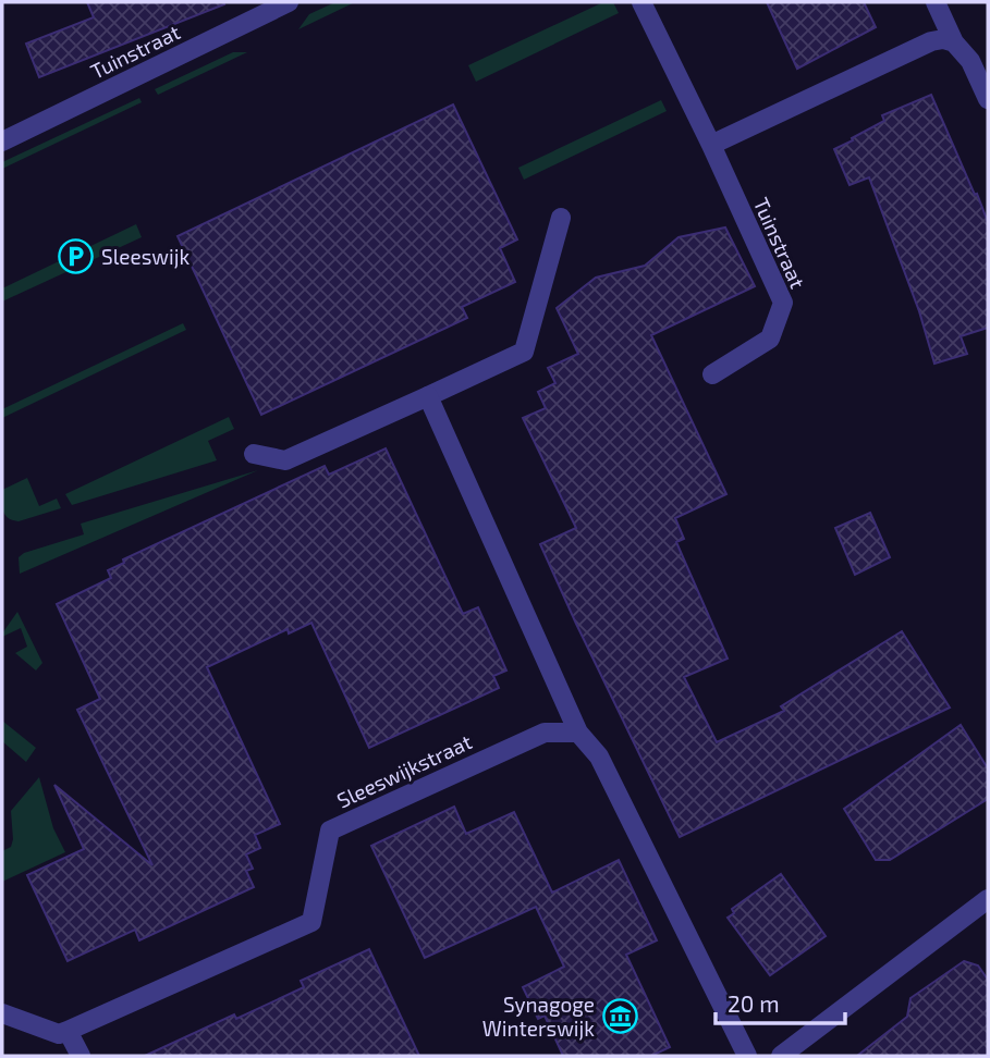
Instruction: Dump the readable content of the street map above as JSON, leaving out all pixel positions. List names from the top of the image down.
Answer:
{
  "streets": {
    "street": ["Tuinstraat", "Sleeswijkstraat"]
  },
  "places": {
    "parking": ["Sleeswijk"],
    "museum": ["Synagoge Winterswijk"]
  },
  "scale_bar": "20 m"
}
